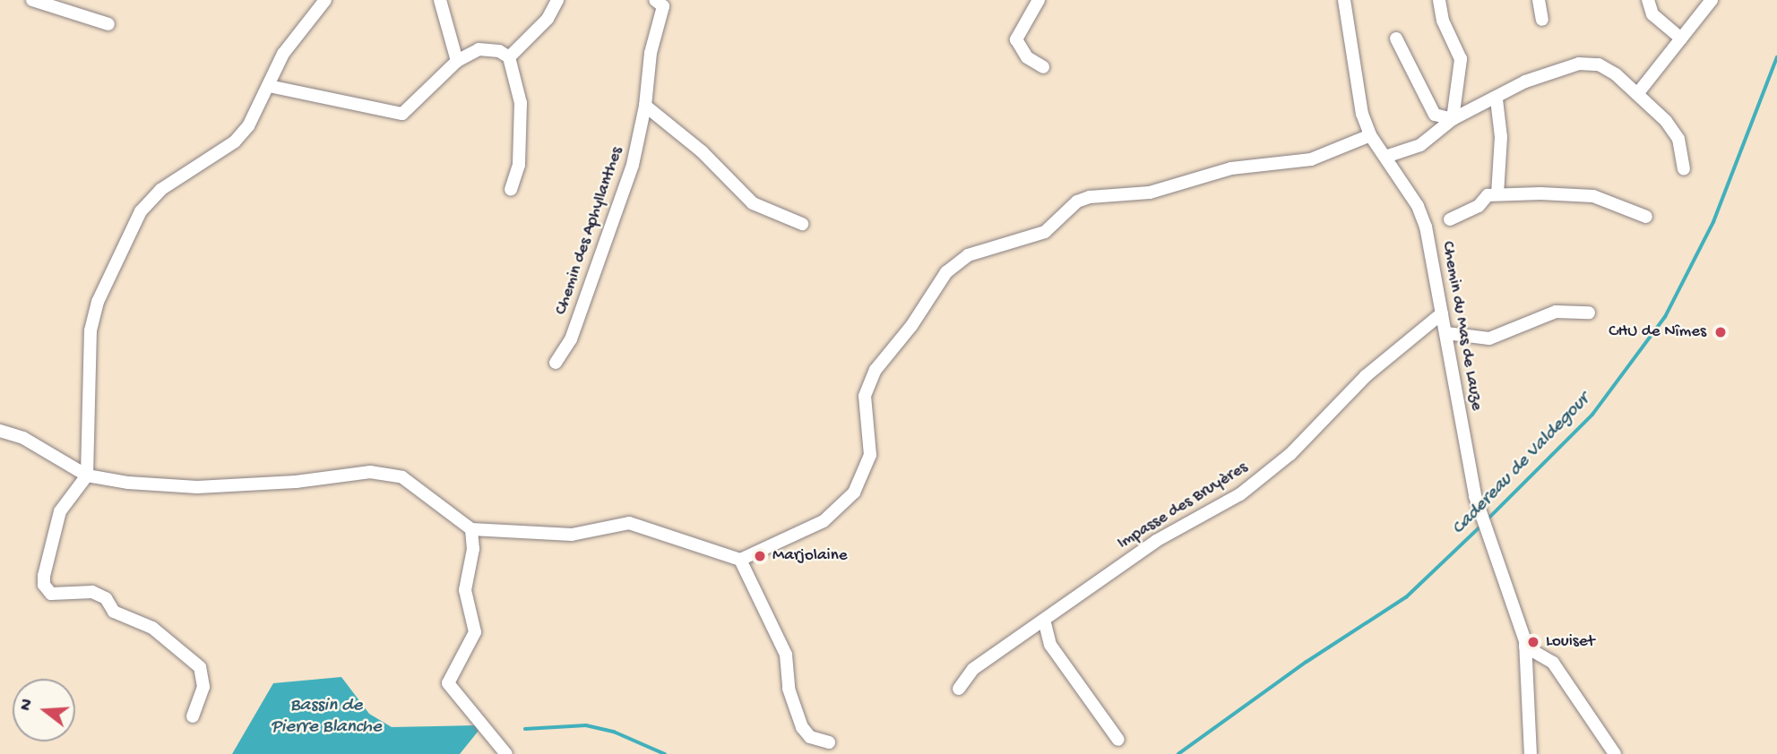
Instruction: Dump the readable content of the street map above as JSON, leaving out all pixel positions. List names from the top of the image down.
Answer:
{
  "streets": {
    "street": ["Chemin des Aphyllanthes", "Chemin du Mas de Lauze", "Impasse des Bruyères"]
  },
  "crossings": [
    ["Chemin du Mas de Lauze", "Impasse des Bruyères"]
  ],
  "water": ["Cadereau de Valdegour", "Bassin de Pierre Blanche"],
  "places": ["CHU de Nîmes", "Marjolaine", "Louiset"],
  "north": "left"
}
